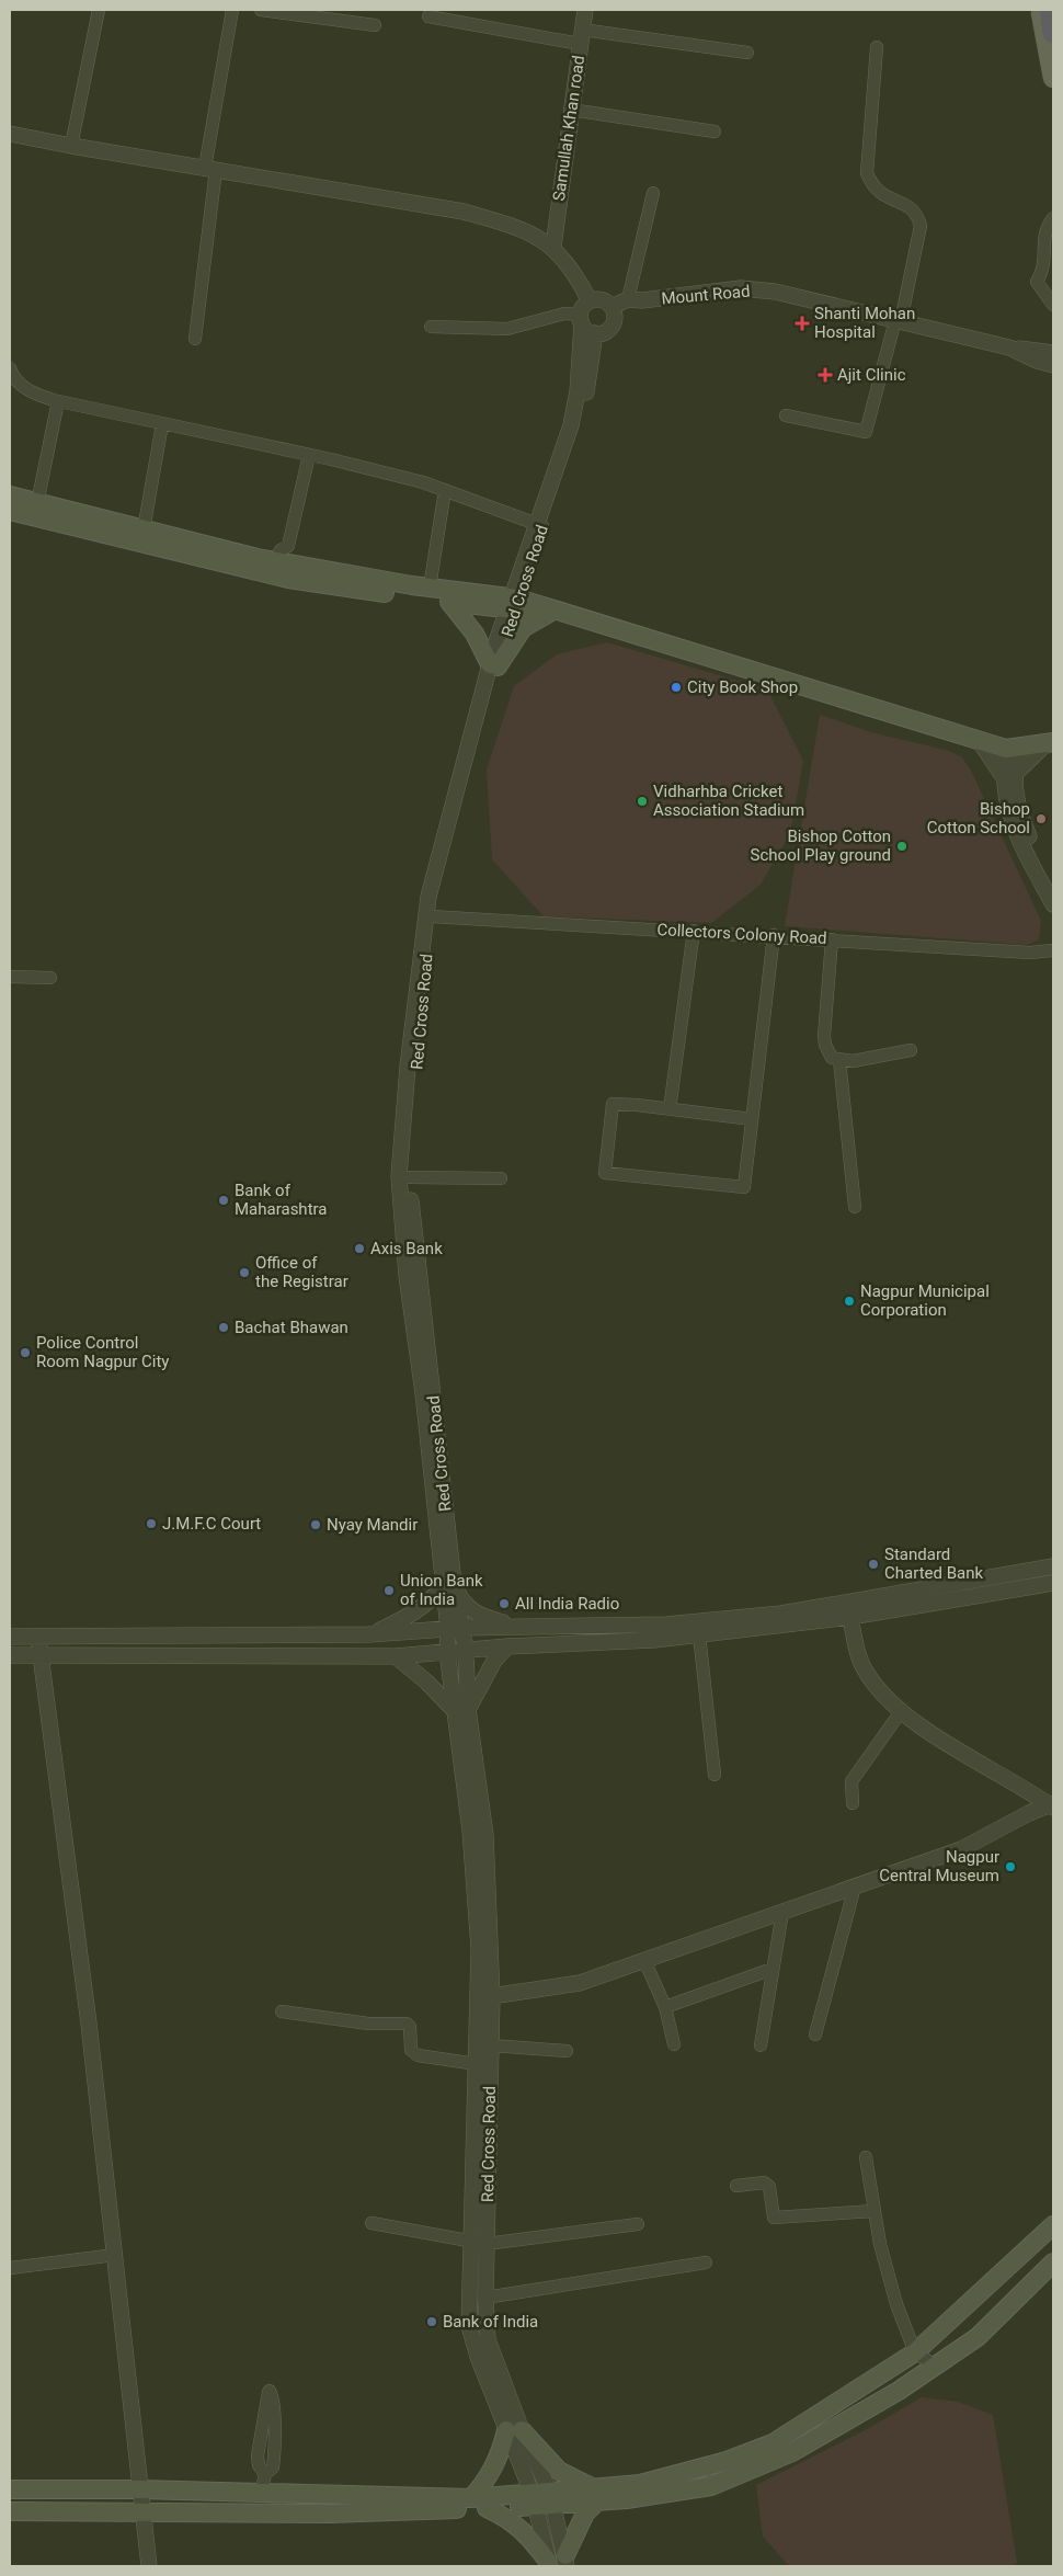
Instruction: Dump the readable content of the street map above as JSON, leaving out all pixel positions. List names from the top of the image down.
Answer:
{
  "streets": {
    "street": [
      "Samullah Khan road",
      "Mount Road",
      "Red Cross Road",
      "Collectors Colony Road"
    ]
  },
  "crossings": [
    ["Mount Road", "Red Cross Road"],
    ["Red Cross Road", "Collectors Colony Road"]
  ],
  "places": {
    "health": ["Shanti Mohan Hospital", "Ajit Clinic"],
    "other": [
      "City Book Shop",
      "Vidharhba Cricket Association Stadium",
      "Bishop Cotton School",
      "Bishop Cotton School Play ground",
      "Bank of Maharashtra",
      "Axis Bank",
      "Office of the Registrar",
      "Nagpur Municipal Corporation",
      "Bachat Bhawan",
      "Police Control Room Nagpur City",
      "J.M.F.C Court",
      "Nyay Mandir",
      "Standard Charted Bank",
      "Union Bank of India",
      "All India Radio",
      "Nagpur Central Museum",
      "Bank of India"
    ]
  }
}
